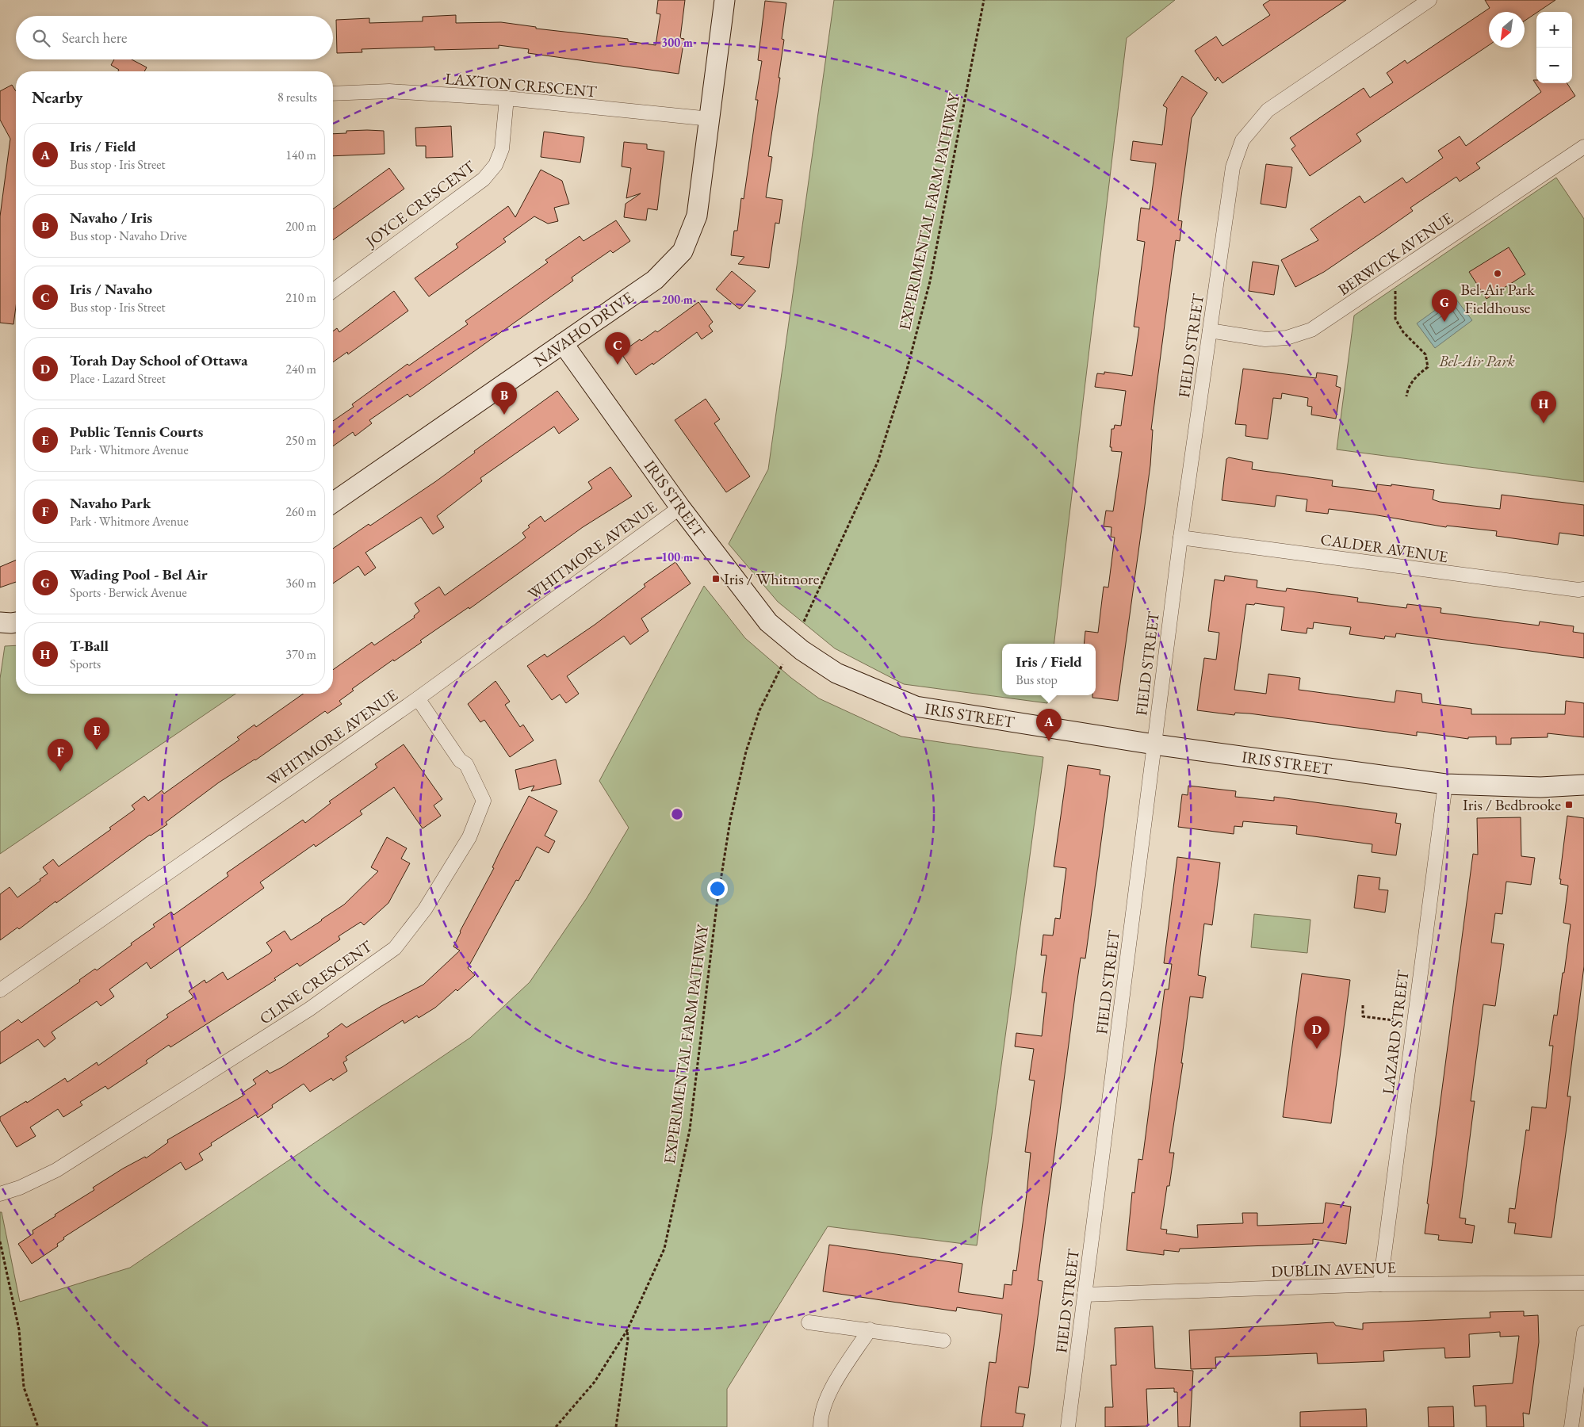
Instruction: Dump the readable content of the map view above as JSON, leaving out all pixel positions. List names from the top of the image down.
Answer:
{
  "streets": {
    "street": [
      "LAXTON CRESCENT",
      "JOYCE CRESCENT",
      "BERWICK AVENUE",
      "NAVAHO DRIVE",
      "FIELD STREET",
      "IRIS STREET",
      "CALDER AVENUE",
      "WHITMORE AVENUE",
      "CLINE CRESCENT",
      "LAZARD STREET",
      "DUBLIN AVENUE"
    ],
    "path": ["EXPERIMENTAL FARM PATHWAY"]
  },
  "crossings": [
    ["LAXTON CRESCENT", "JOYCE CRESCENT"],
    ["LAXTON CRESCENT", "NAVAHO DRIVE"],
    ["BERWICK AVENUE", "FIELD STREET"],
    ["NAVAHO DRIVE", "IRIS STREET"],
    ["FIELD STREET", "IRIS STREET"],
    ["FIELD STREET", "CALDER AVENUE"],
    ["FIELD STREET", "DUBLIN AVENUE"],
    ["IRIS STREET", "WHITMORE AVENUE"],
    ["IRIS STREET", "LAZARD STREET"],
    ["WHITMORE AVENUE", "CLINE CRESCENT"],
    ["LAZARD STREET", "DUBLIN AVENUE"]
  ],
  "parks": ["Bel-Air Park"],
  "places": {
    "other": ["Bel-Air Park Fieldhouse"],
    "transit": ["Iris / Whitmore", "Iris / Bedbrooke"]
  },
  "north": "bottom left",
  "page": {
    "map_buttons": ["+", "−"],
    "search": "Search here",
    "heading": ["Nearby", "8 results"],
    "list": [
      {
        "mark": "A",
        "name": "Iris / Field",
        "note": "Bus stop · Iris Street",
        "value": "140 m"
      },
      {
        "mark": "B",
        "name": "Navaho / Iris",
        "note": "Bus stop · Navaho Drive",
        "value": "200 m"
      },
      {
        "mark": "C",
        "name": "Iris / Navaho",
        "note": "Bus stop · Iris Street",
        "value": "210 m"
      },
      {
        "mark": "D",
        "name": "Torah Day School of Ottawa",
        "note": "Place · Lazard Street",
        "value": "240 m"
      },
      {
        "mark": "E",
        "name": "Public Tennis Courts",
        "note": "Park · Whitmore Avenue",
        "value": "250 m"
      },
      {
        "mark": "F",
        "name": "Navaho Park",
        "note": "Park · Whitmore Avenue",
        "value": "260 m"
      },
      {
        "mark": "G",
        "name": "Wading Pool - Bel Air",
        "note": "Sports · Berwick Avenue",
        "value": "360 m"
      },
      {
        "mark": "H",
        "name": "T-Ball",
        "note": "Sports",
        "value": "370 m"
      }
    ],
    "pins": [
      "G",
      "C",
      "B",
      "H",
      "A",
      "E",
      "F",
      "D"
    ],
    "popup": ["Iris / Field", "Bus stop"]
  },
  "rings": ["300 m", "200 m", "100 m"]
}
